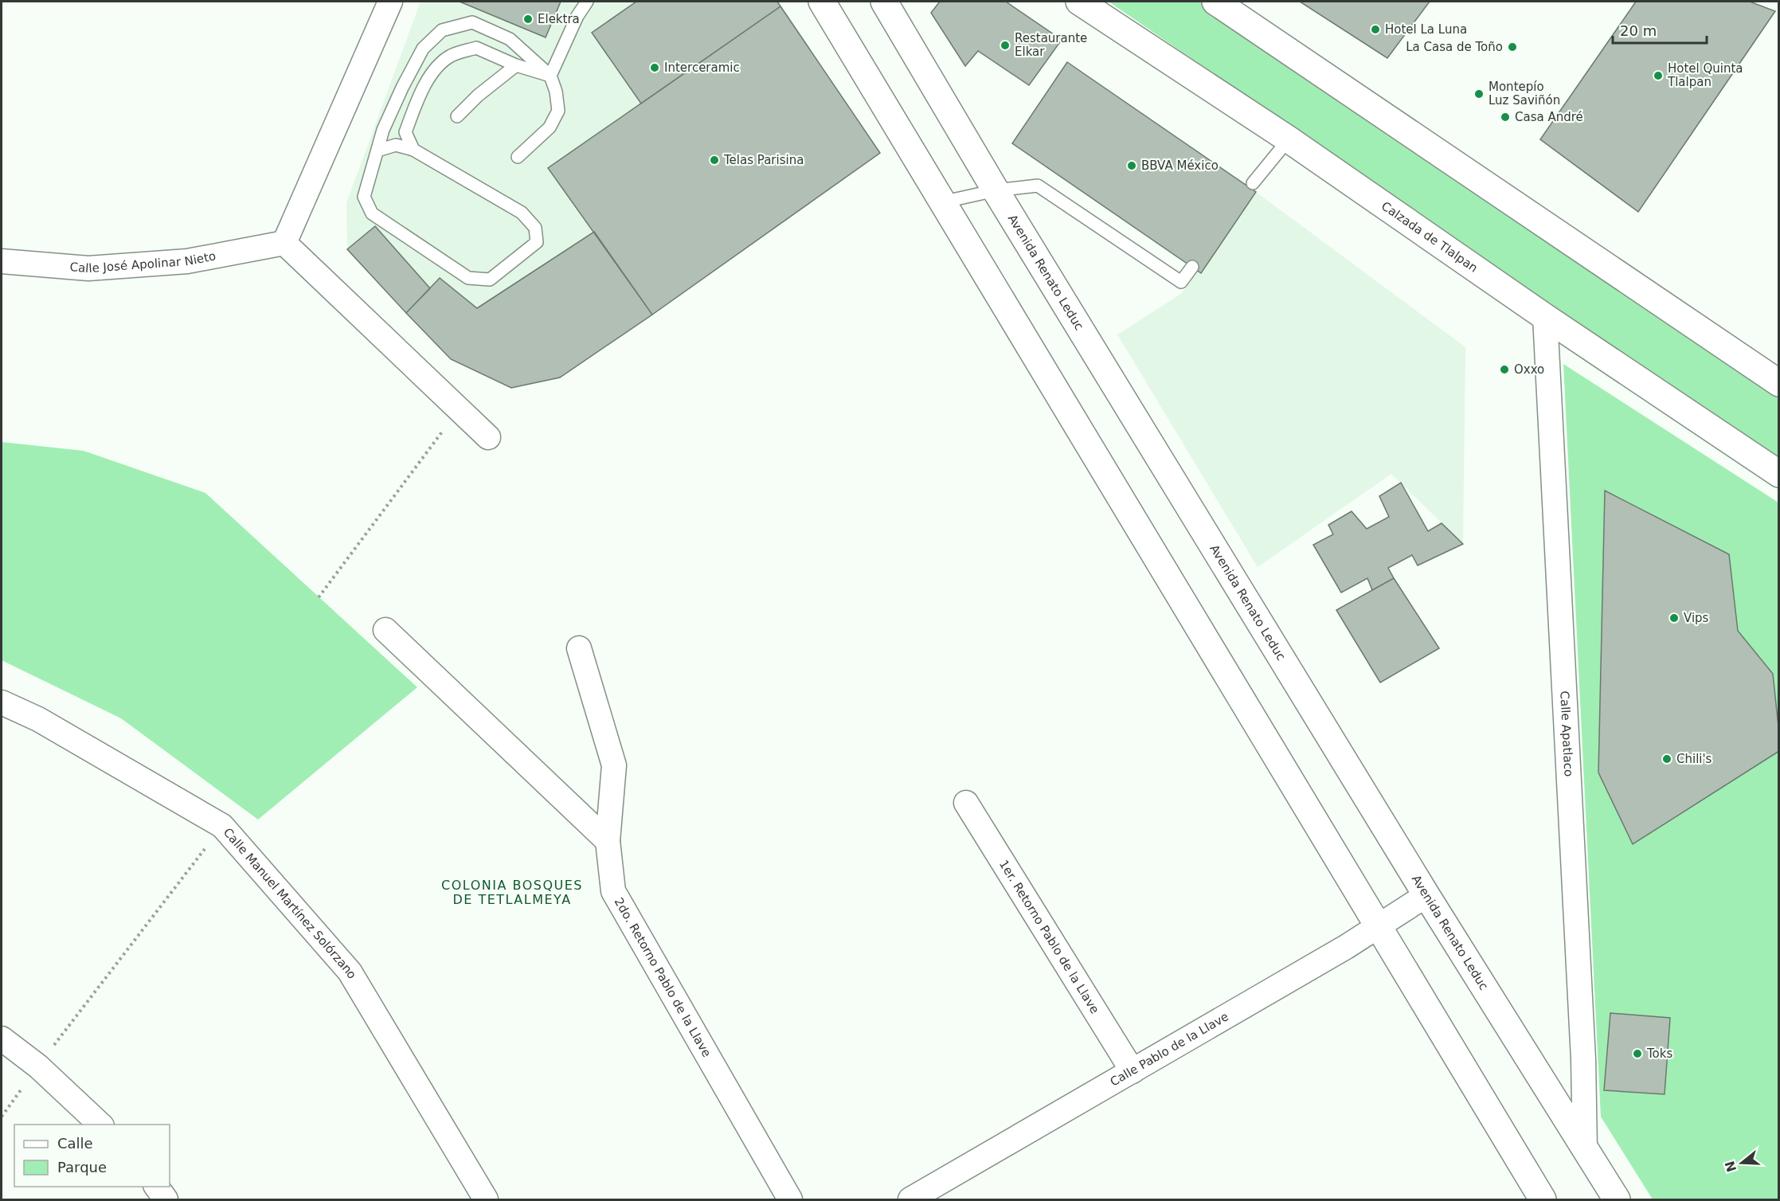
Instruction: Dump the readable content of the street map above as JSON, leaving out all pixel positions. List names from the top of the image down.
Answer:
{
  "streets": {
    "street": [
      "Calzada de Tlalpan",
      "Calle José Apolinar Nieto",
      "Avenida Renato Leduc",
      "Calle Apatlaco",
      "Calle Manuel Martínez Solórzano",
      "1er. Retorno Pablo de la Llave",
      "2do. Retorno Pablo de la Llave",
      "Calle Pablo de la Llave"
    ]
  },
  "crossings": [
    ["Calzada de Tlalpan", "Calle Apatlaco"],
    ["Avenida Renato Leduc", "Calle Apatlaco"],
    ["Avenida Renato Leduc", "Calle Pablo de la Llave"],
    ["1er. Retorno Pablo de la Llave", "Calle Pablo de la Llave"]
  ],
  "districts": ["COLONIA BOSQUES DE TETLALMEYA"],
  "places": [
    "Elektra",
    "Hotel La Luna",
    "Restaurante Elkar",
    "La Casa de Toño",
    "Interceramic",
    "Hotel Quinta Tlalpan",
    "Montepío Luz Saviñón",
    "Casa André",
    "Telas Parisina",
    "BBVA México",
    "Oxxo",
    "Vips",
    "Chili's",
    "Toks"
  ],
  "legend": ["Calle", "Parque"],
  "scale_bar": "20 m",
  "north": "left"
}
